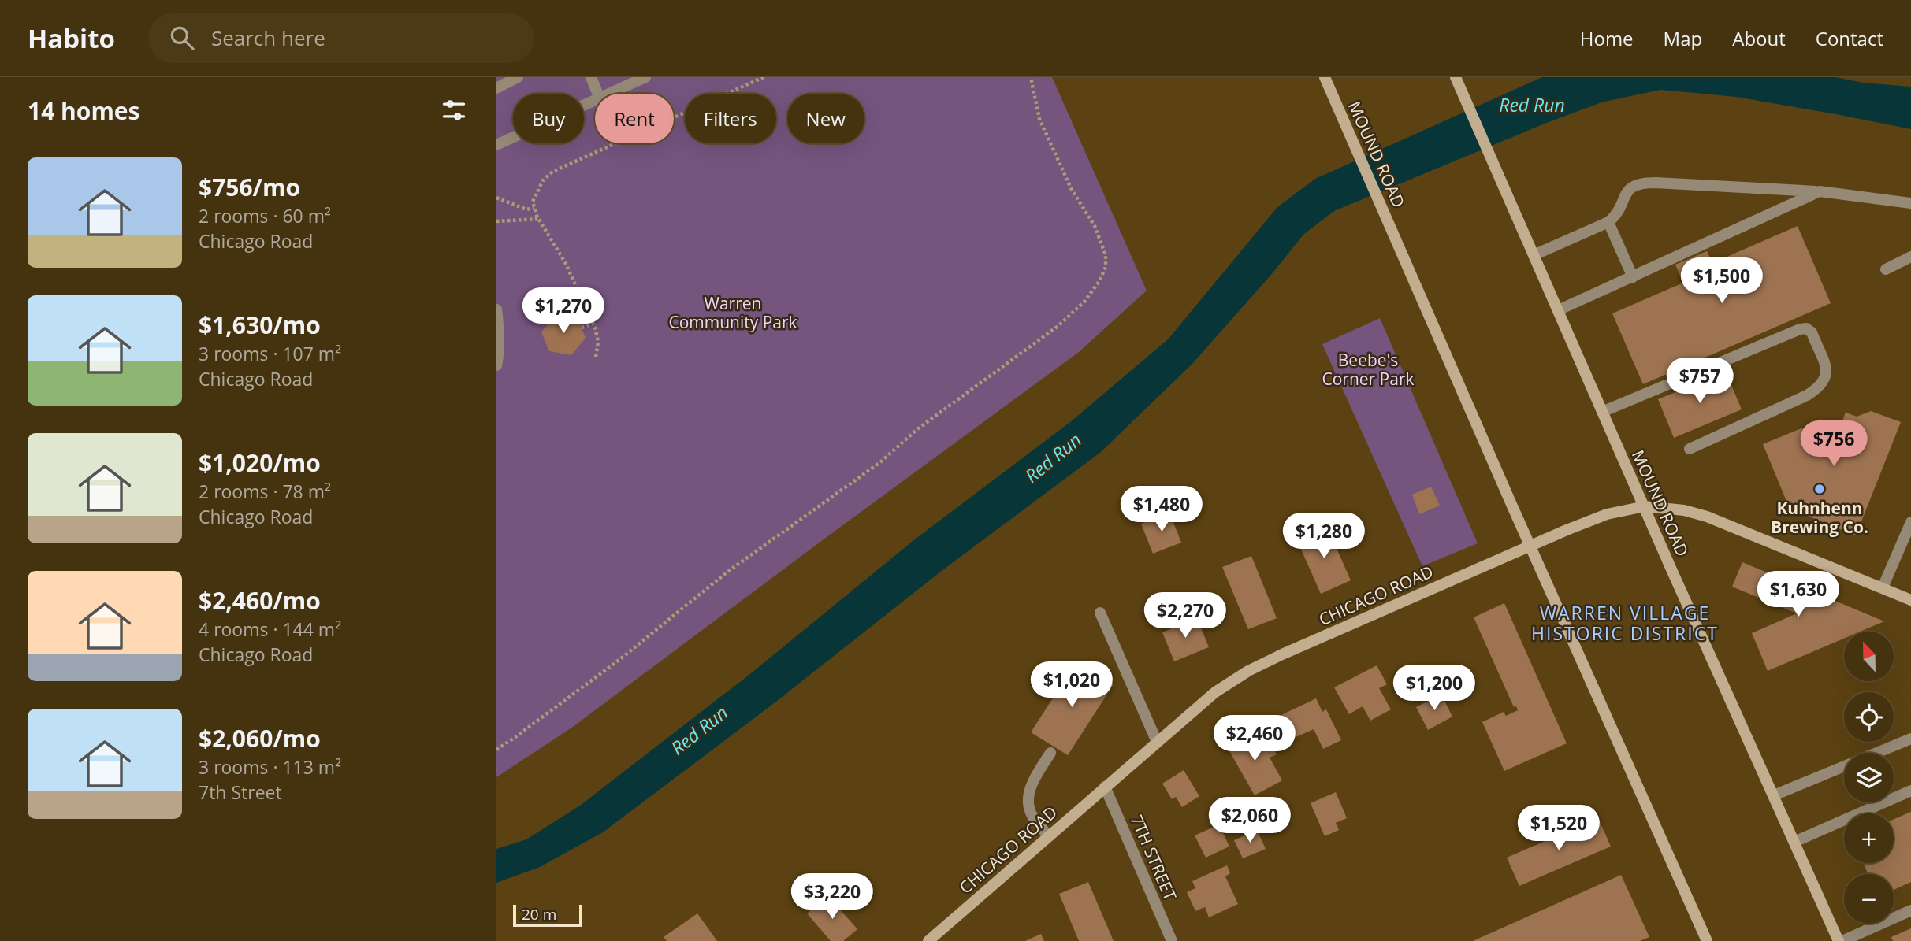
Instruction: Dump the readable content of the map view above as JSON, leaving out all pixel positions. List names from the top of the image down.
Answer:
{
  "streets": {
    "main road": ["MOUND ROAD", "CHICAGO ROAD"],
    "street": ["7TH STREET"]
  },
  "crossings": [
    ["MOUND ROAD", "CHICAGO ROAD"],
    ["CHICAGO ROAD", "7TH STREET"]
  ],
  "districts": ["WARREN VILLAGE HISTORIC DISTRICT"],
  "water": ["Red Run"],
  "parks": ["Warren Community Park", "Beebe's Corner Park"],
  "places": ["Kuhnhenn Brewing Co."],
  "scale_bar": "20 m",
  "north": "top",
  "page": {
    "header": "Habito",
    "search": "Search here",
    "nav": [
      "Home",
      "Map",
      "About",
      "Contact"
    ],
    "heading": "14 homes",
    "chip": [
      "Buy",
      "Rent",
      "Filters",
      "New"
    ],
    "list": [
      {
        "name": "$756/mo",
        "note": "2 rooms · 60 m² · Chicago Road"
      },
      {
        "name": "$1,630/mo",
        "note": "3 rooms · 107 m² · Chicago Road"
      },
      {
        "name": "$1,020/mo",
        "note": "2 rooms · 78 m² · Chicago Road"
      },
      {
        "name": "$2,460/mo",
        "note": "4 rooms · 144 m² · Chicago Road"
      },
      {
        "name": "$2,060/mo",
        "note": "3 rooms · 113 m² · 7th Street"
      }
    ],
    "price": [
      "$1,500",
      "$1,270",
      "$757",
      "$756",
      "$1,480",
      "$1,280",
      "$1,630",
      "$2,270",
      "$1,020",
      "$1,200",
      "$2,460",
      "$2,060",
      "$1,520",
      "$3,220"
    ],
    "map_buttons": ["+", "−"],
    "scale": "20 m"
  }
}
